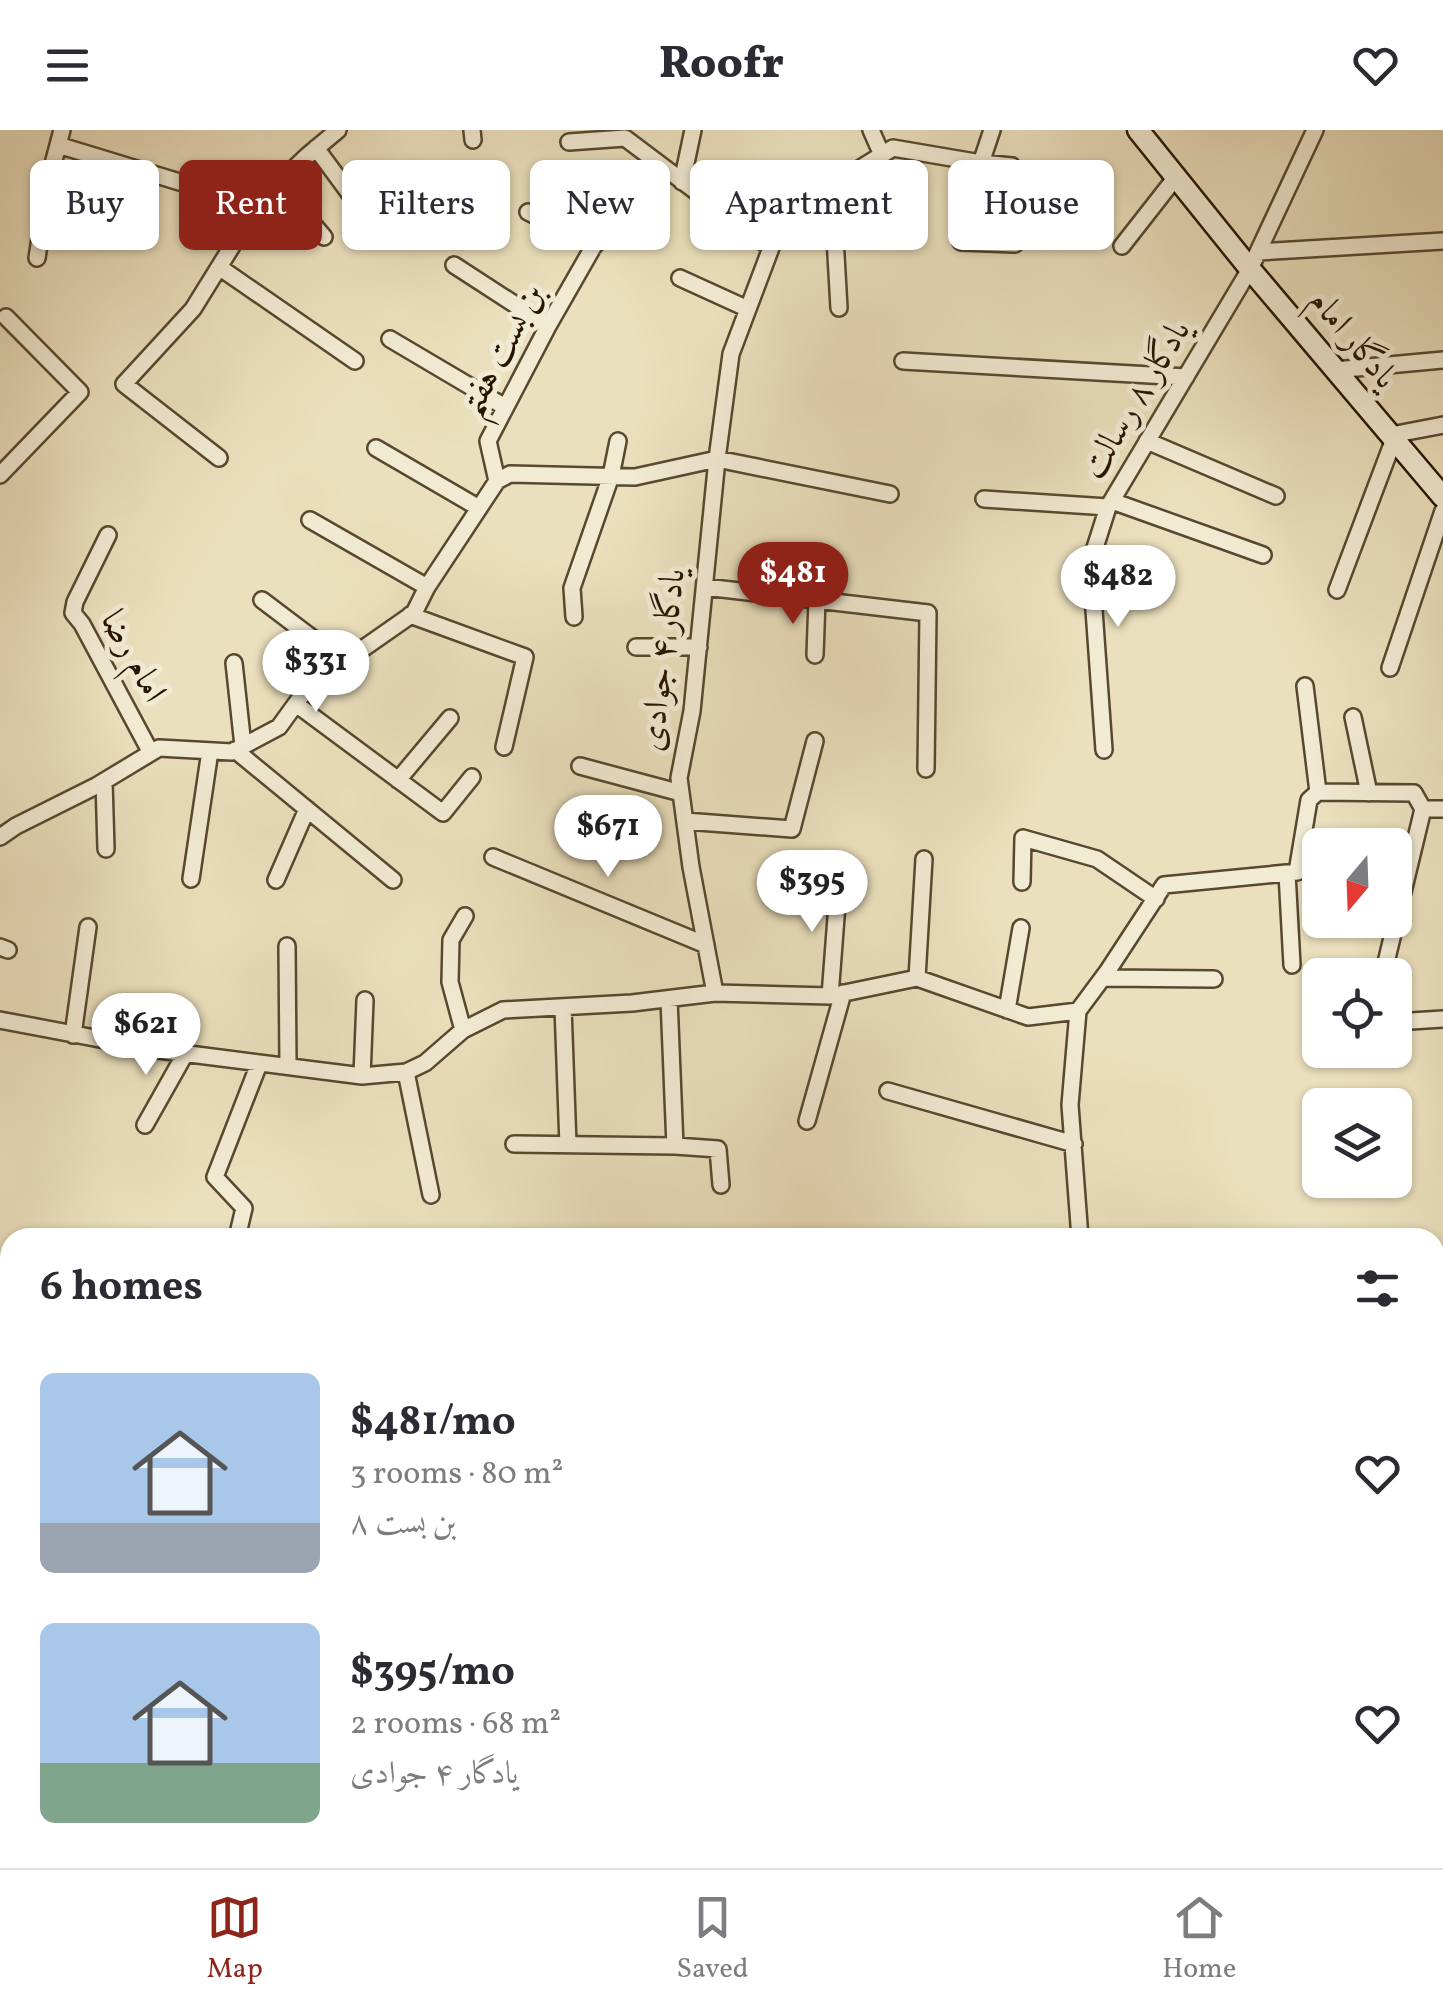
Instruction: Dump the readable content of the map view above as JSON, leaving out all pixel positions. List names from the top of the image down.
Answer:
{
  "streets": {
    "main road": ["یادگار امام"],
    "street": [
      "بن بست هفتم",
      "یادگار ۸ رسالت",
      "امام رضا",
      "یادگار ۴ جوادی"
    ]
  },
  "crossings": [
    ["یادگار امام", "یادگار ۸ رسالت"]
  ],
  "north": "bottom",
  "page": {
    "header": "Roofr",
    "chip": [
      "Buy",
      "Rent",
      "Filters",
      "New",
      "Apartment",
      "House"
    ],
    "price": [
      "$481",
      "$482",
      "$331",
      "$671",
      "$395",
      "$621"
    ],
    "heading": "6 homes",
    "list": [
      {
        "name": "$481/mo",
        "note": "3 rooms · 80 m² · بن بست ۸"
      },
      {
        "name": "$395/mo",
        "note": "2 rooms · 68 m² · یادگار ۴ جوادی"
      }
    ],
    "tabs": ["Map", "Saved", "Home"]
  }
}
